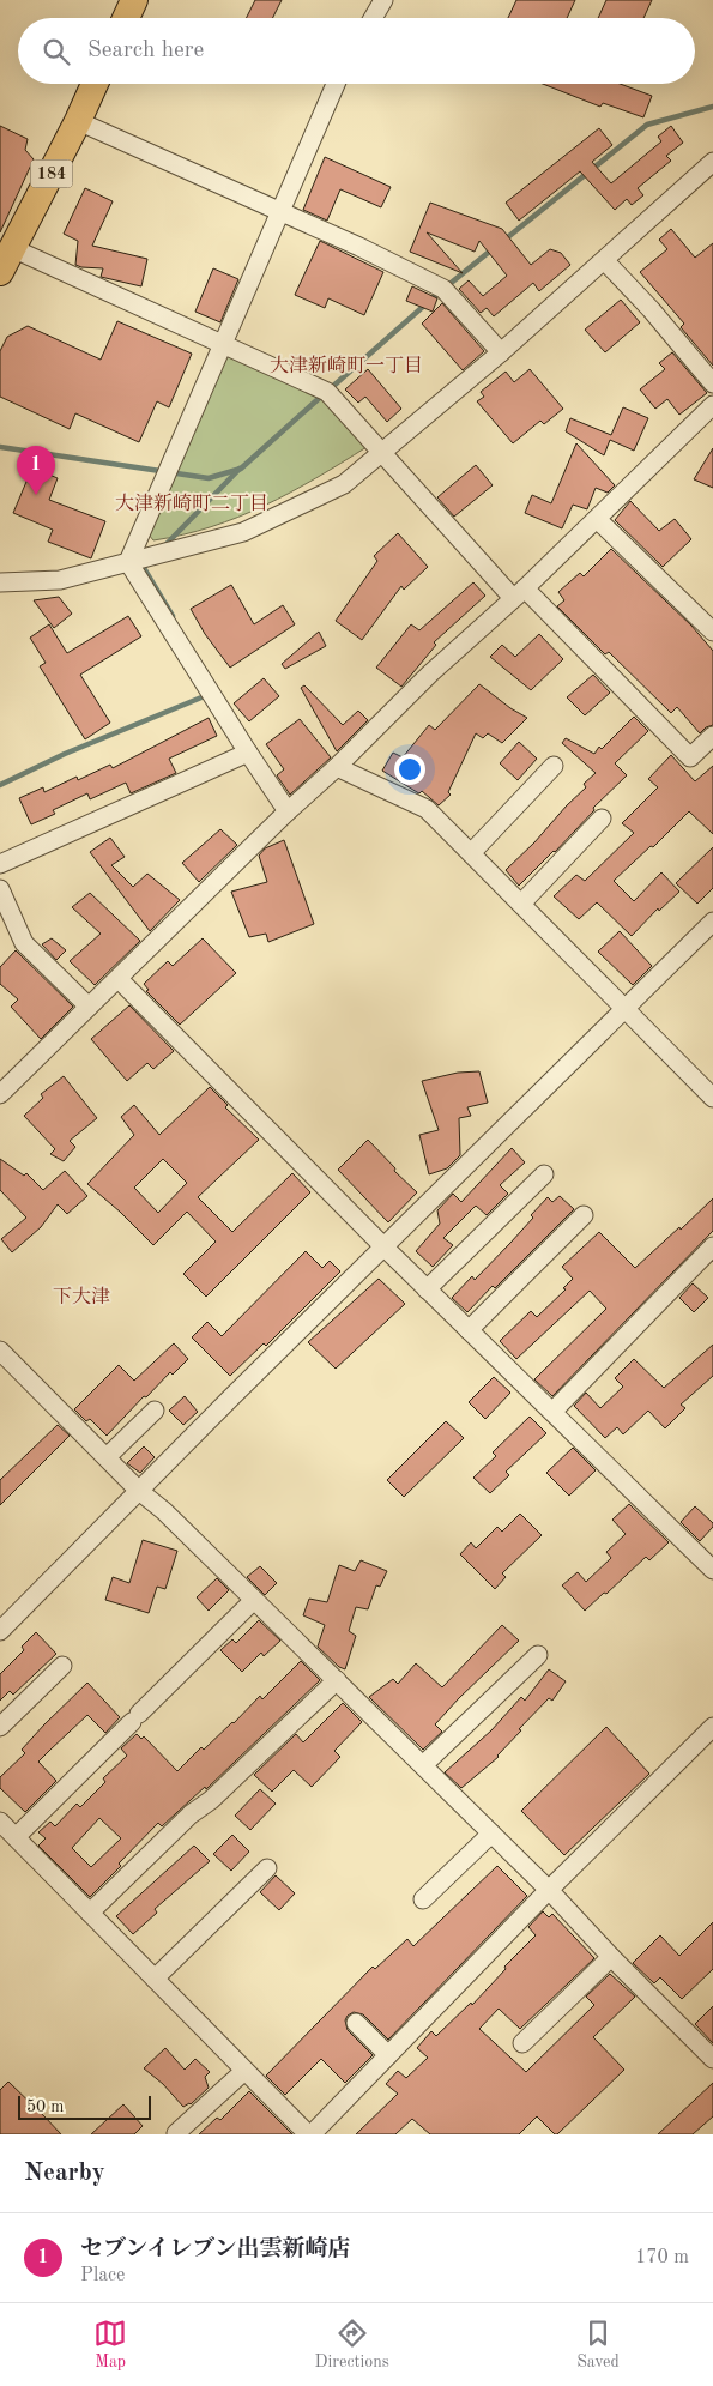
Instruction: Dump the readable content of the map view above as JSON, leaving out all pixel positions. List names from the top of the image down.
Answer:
{
  "streets": {
    "highway": ["184"]
  },
  "districts": ["大津新崎町一丁目", "大津新崎町二丁目", "下大津"],
  "scale_bar": "50 m",
  "page": {
    "search": "Search here",
    "pins": "1",
    "scale": "50 m",
    "heading": "Nearby",
    "list": [
      {
        "mark": "1",
        "name": "セブンイレブン出雲新崎店",
        "note": "Place",
        "value": "170 m"
      }
    ],
    "nav": ["Map", "Directions", "Saved"]
  }
}
